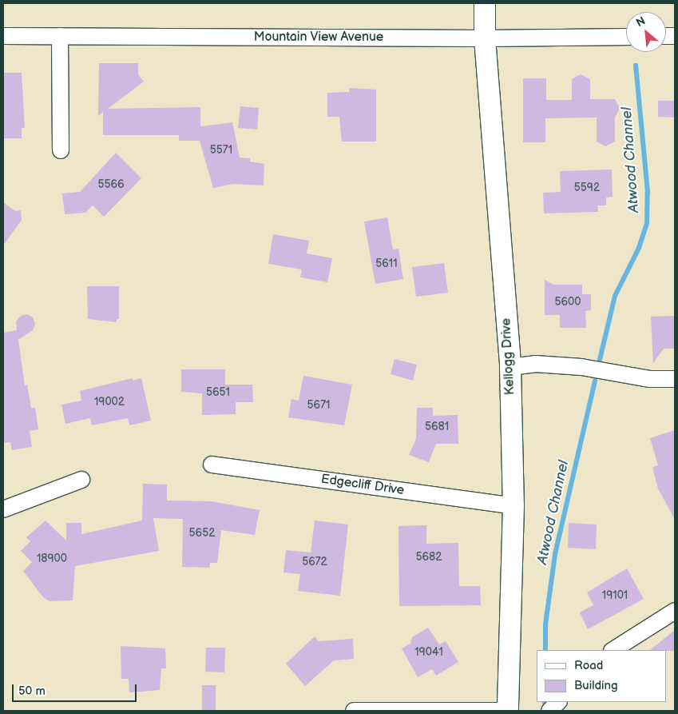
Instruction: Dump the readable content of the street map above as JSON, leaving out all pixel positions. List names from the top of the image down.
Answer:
{
  "streets": {
    "main road": ["Kellogg Drive"],
    "street": ["Mountain View Avenue", "Edgecliff Drive"]
  },
  "crossings": [
    ["Mountain View Avenue", "Kellogg Drive"],
    ["Kellogg Drive", "Edgecliff Drive"]
  ],
  "water": ["Atwood Channel"],
  "house_numbers": [
    "5571",
    "5566",
    "5592",
    "5611",
    "5600",
    "5651",
    "19002",
    "5671",
    "5681",
    "5652",
    "5682",
    "18900",
    "5672",
    "19101",
    "19041"
  ],
  "legend": ["Road", "Building"],
  "scale_bar": "50 m",
  "north": "top left"
}
